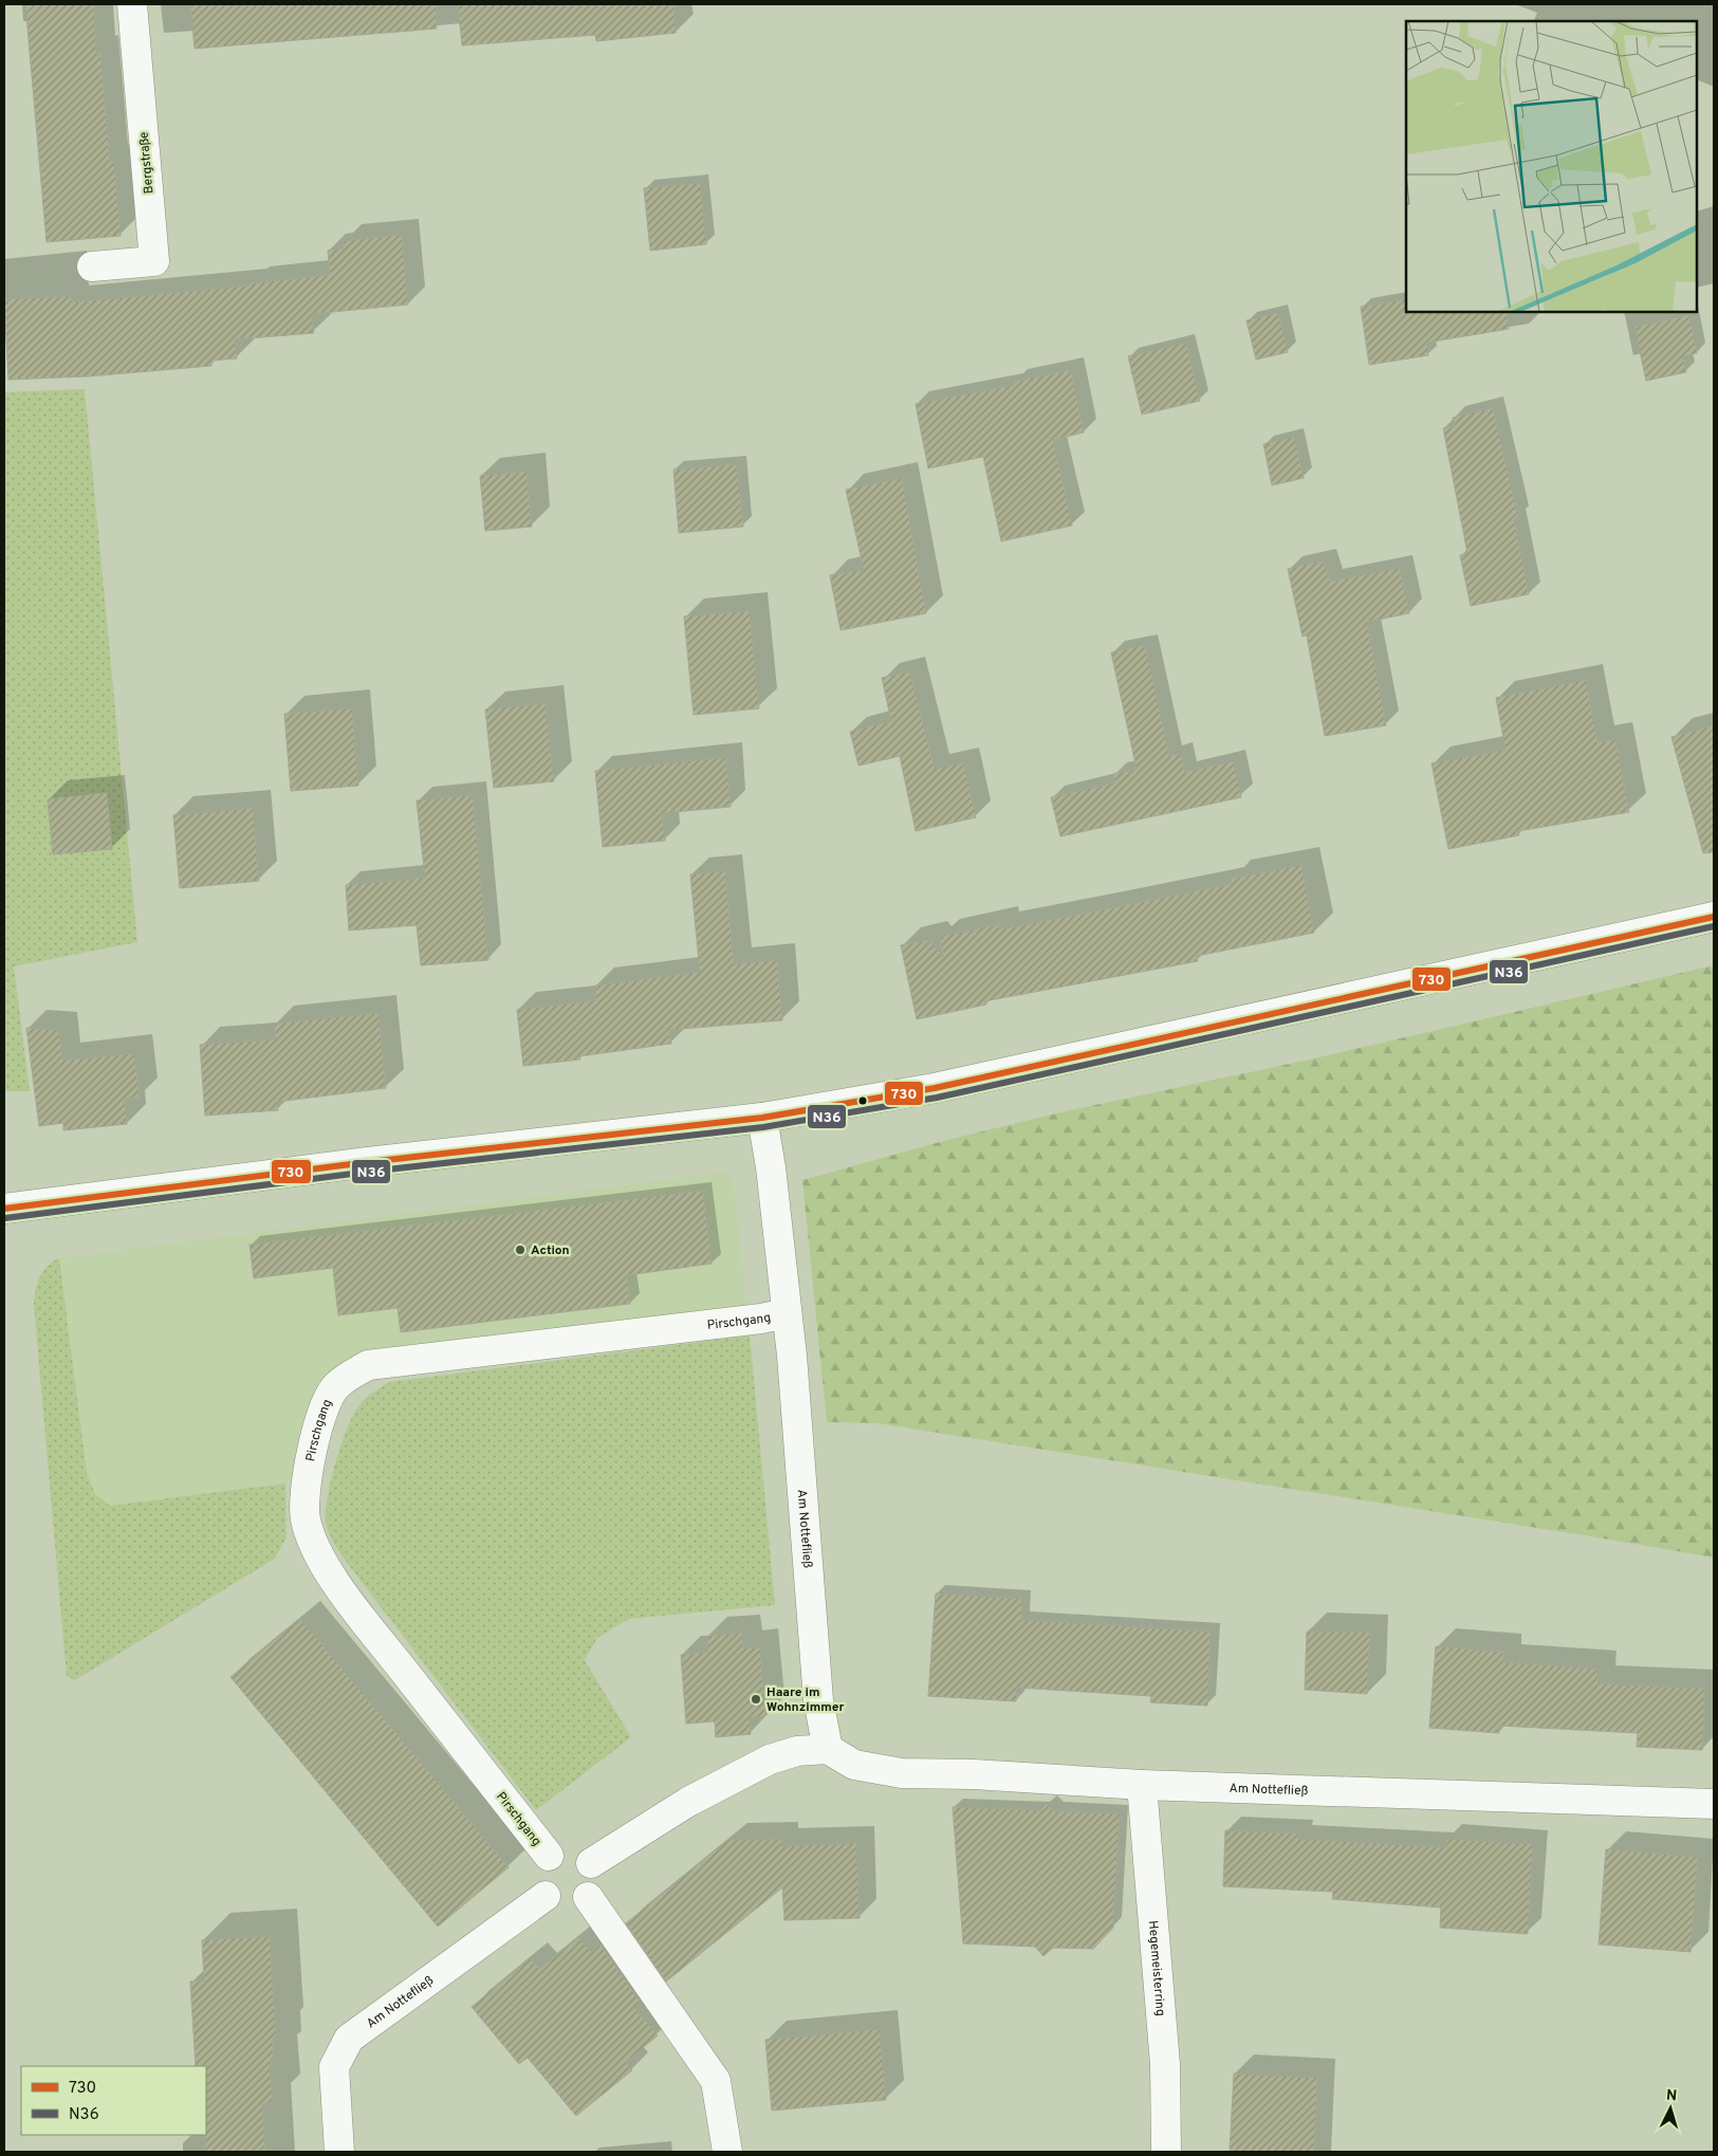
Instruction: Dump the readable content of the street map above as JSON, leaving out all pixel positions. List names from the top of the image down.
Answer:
{
  "streets": {
    "street": [
      "Bergstraße",
      "Pirschgang",
      "Am Nottefließ",
      "Hegemeisterring"
    ]
  },
  "crossings": [
    ["Pirschgang", "Am Nottefließ"],
    ["Am Nottefließ", "Hegemeisterring"]
  ],
  "places": ["Action", "Haare im Wohnzimmer"],
  "lines": ["transit line 730", "transit line N36"],
  "legend": ["730", "N36"],
  "north": "top"
}
